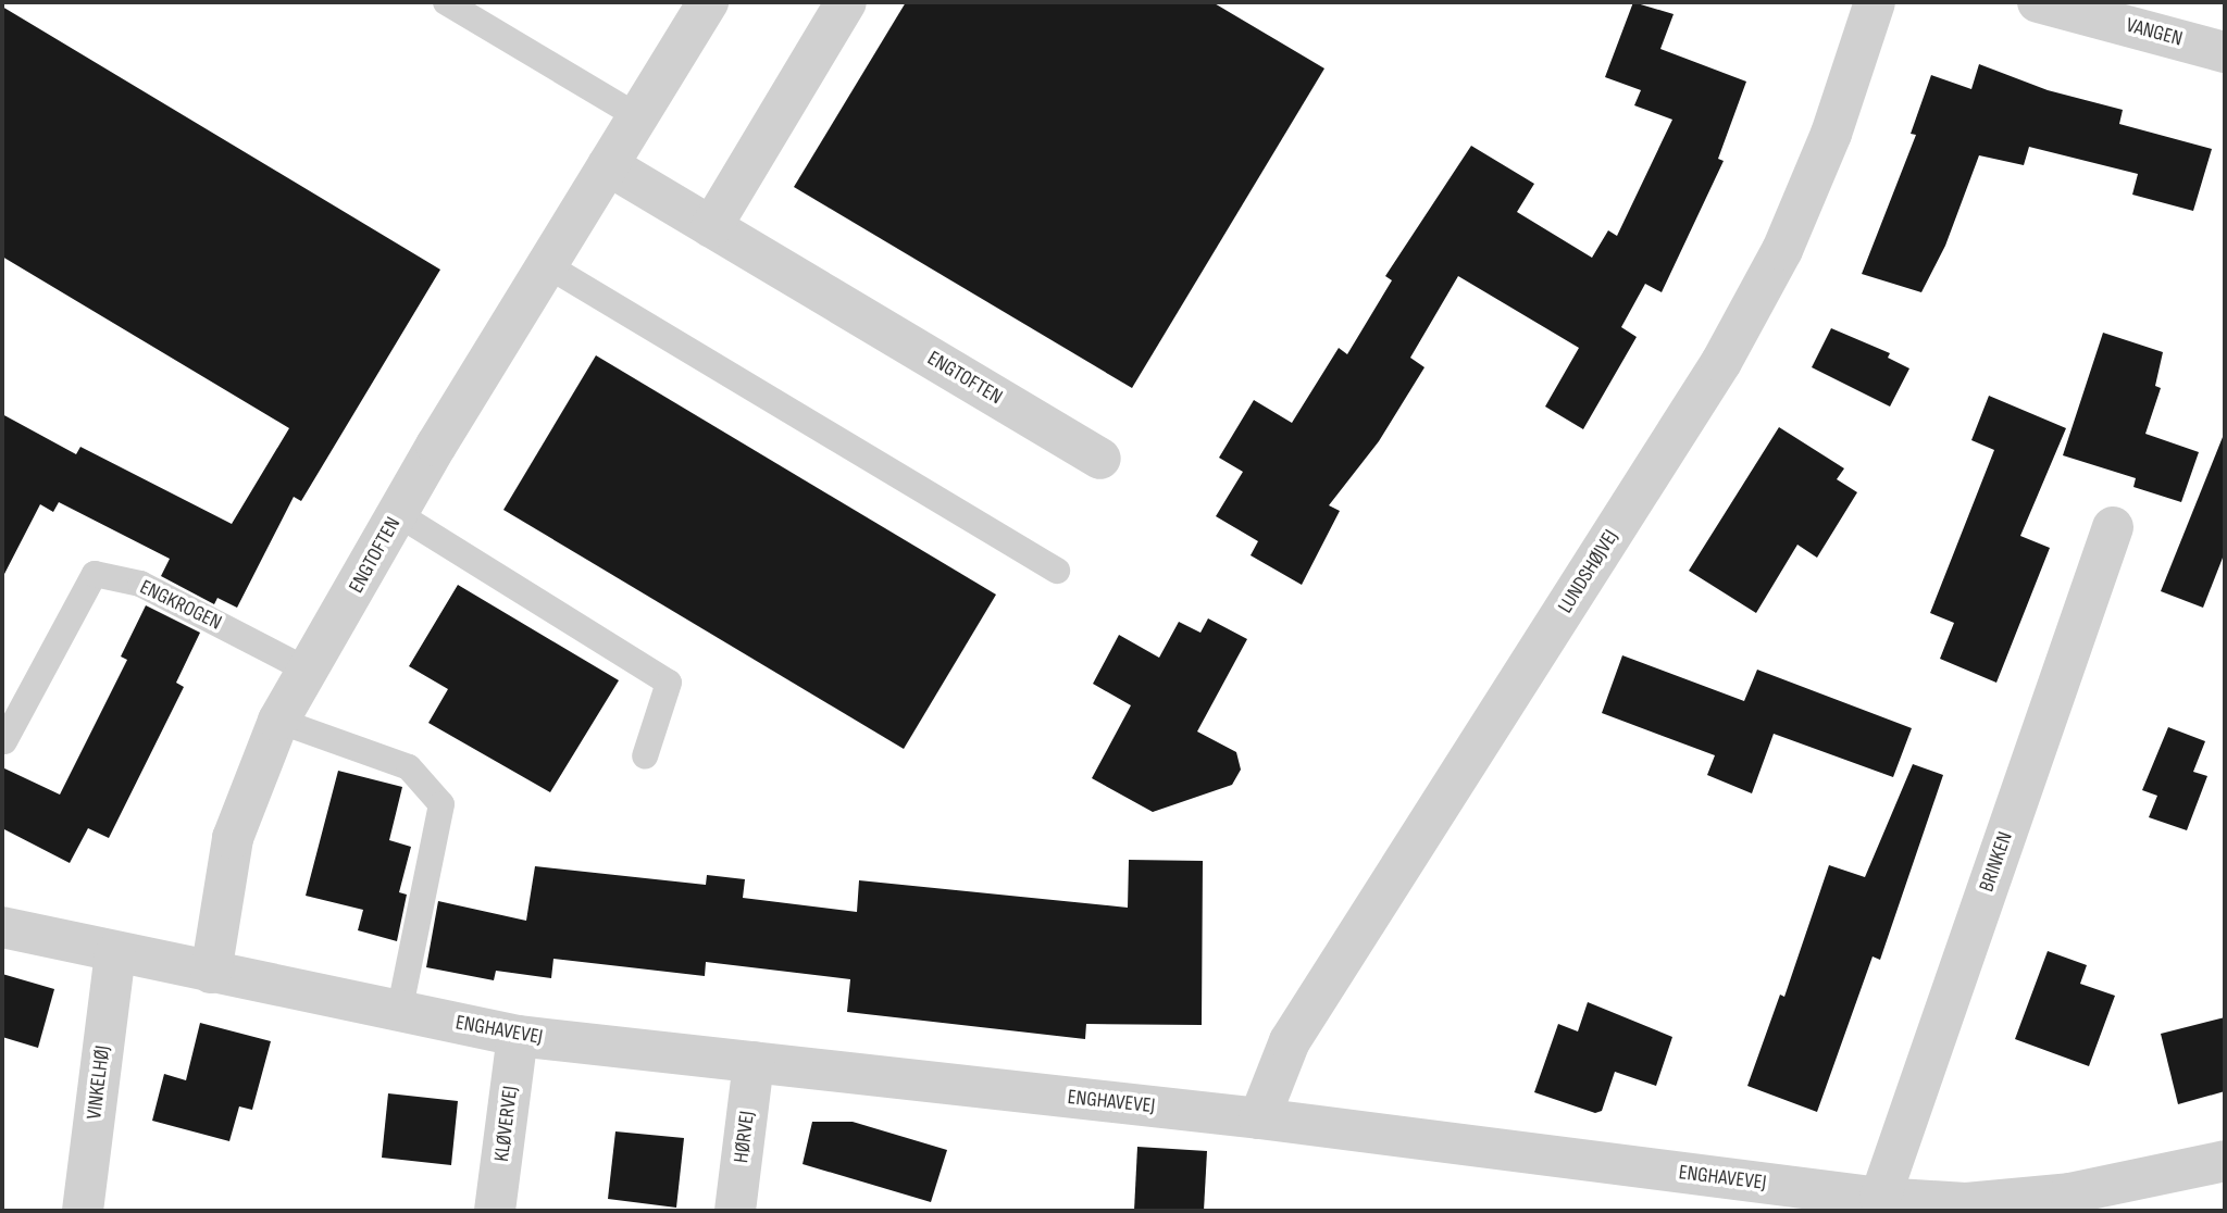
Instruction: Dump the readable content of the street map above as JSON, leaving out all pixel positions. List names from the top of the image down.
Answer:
{
  "streets": {
    "street": [
      "VANGEN",
      "ENGTOFTEN",
      "LUNDSHØJVEJ",
      "BRINKEN",
      "ENGHAVEVEJ",
      "VINKELHØJ",
      "KLØVERVEJ",
      "HØRVEJ"
    ],
    "lane": ["ENGKROGEN"]
  },
  "crossings": [
    ["ENGTOFTEN", "ENGKROGEN"],
    ["ENGTOFTEN", "ENGHAVEVEJ"],
    ["LUNDSHØJVEJ", "ENGHAVEVEJ"],
    ["BRINKEN", "ENGHAVEVEJ"],
    ["ENGHAVEVEJ", "VINKELHØJ"],
    ["ENGHAVEVEJ", "KLØVERVEJ"],
    ["ENGHAVEVEJ", "HØRVEJ"]
  ]
}
